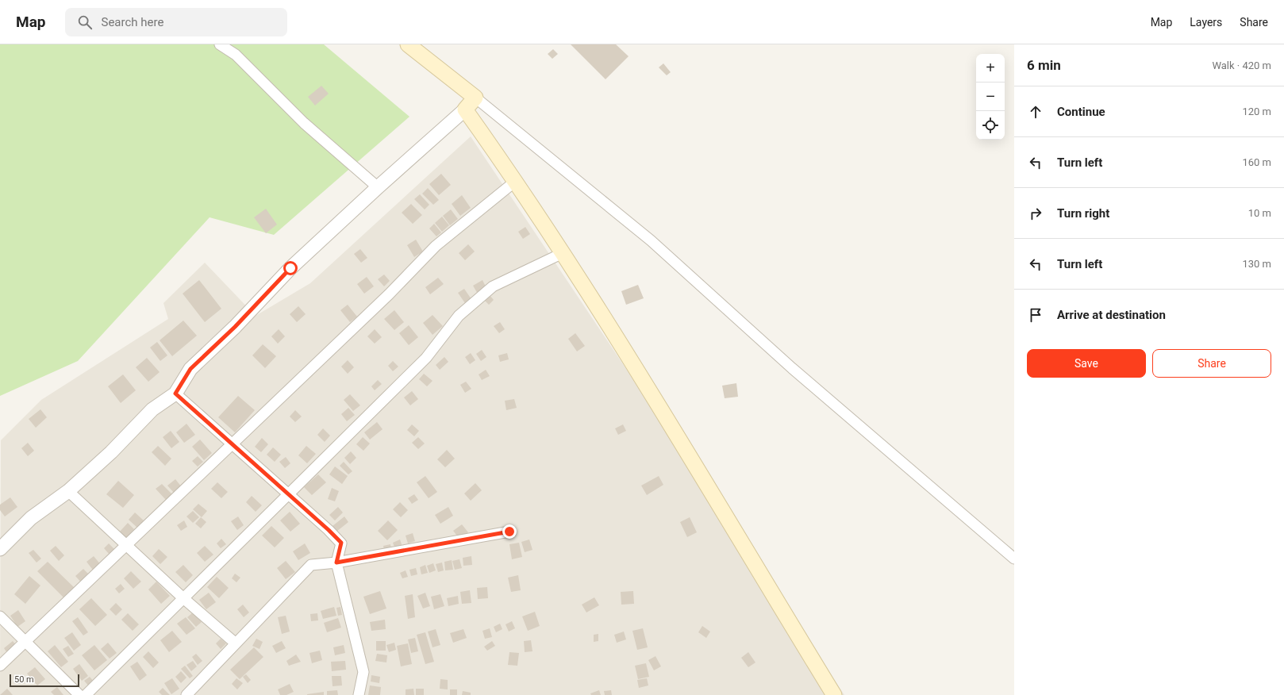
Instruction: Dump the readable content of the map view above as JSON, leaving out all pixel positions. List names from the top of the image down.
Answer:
{
  "scale_bar": "50 m",
  "page": {
    "header": "Map",
    "search": "Search here",
    "nav": ["Map", "Layers", "Share"],
    "heading": ["6 min", "Walk · 420 m"],
    "map_buttons": ["+", "−"],
    "list": [
      ["Continue", "120 m"],
      ["Turn left", "160 m"],
      ["Turn right", "10 m"],
      ["Turn left", "130 m"],
      "Arrive at destination"
    ],
    "buttons": ["Save", "Share"],
    "scale": "50 m"
  }
}
